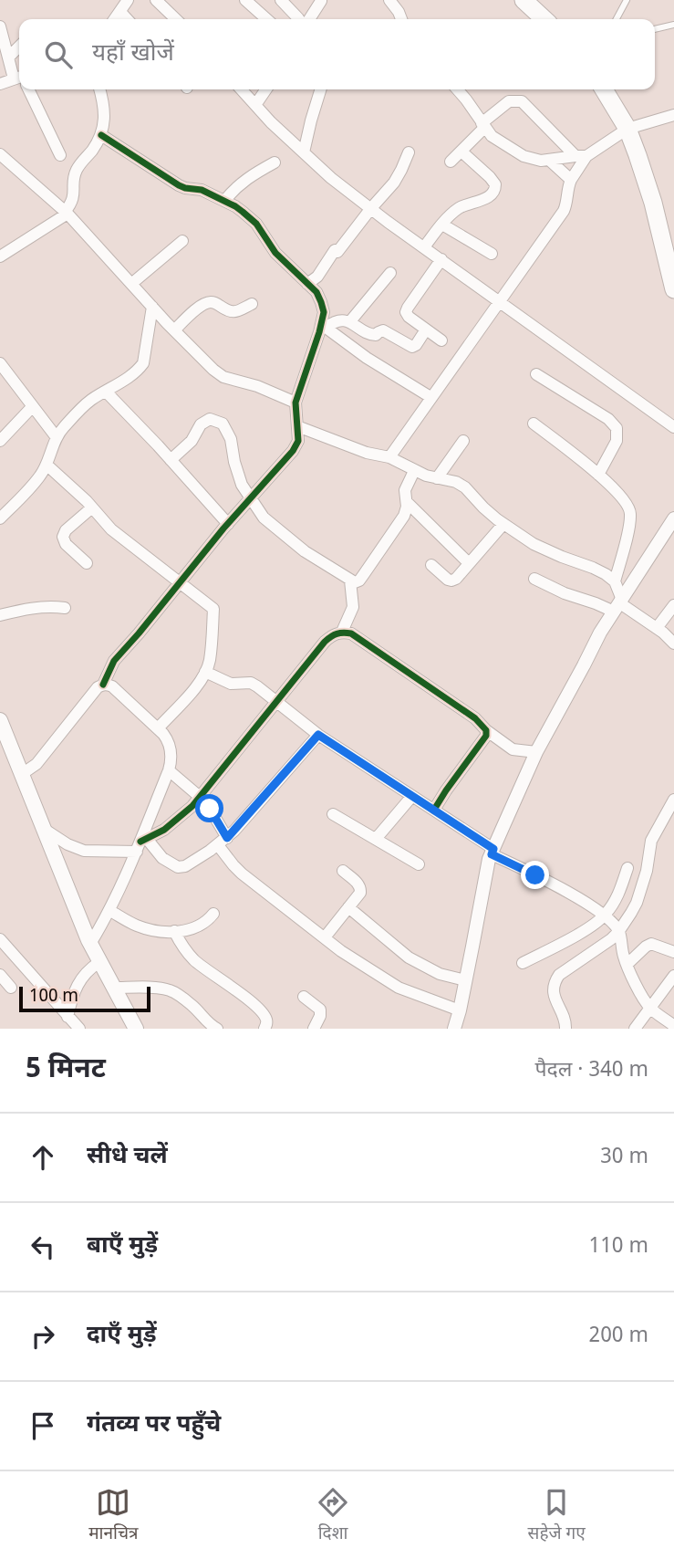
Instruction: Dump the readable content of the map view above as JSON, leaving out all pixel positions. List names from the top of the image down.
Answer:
{
  "scale_bar": "100 m",
  "page": {
    "search": "यहाँ खोजें",
    "scale": "100 m",
    "heading": ["5 मिनट", "पैदल · 340 m"],
    "list": [
      ["सीधे चलें", "30 m"],
      ["बाएँ मुड़ें", "110 m"],
      ["दाएँ मुड़ें", "200 m"],
      "गंतव्य पर पहुँचे"
    ],
    "nav": ["मानचित्र", "दिशा", "सहेजे गए"]
  }
}
